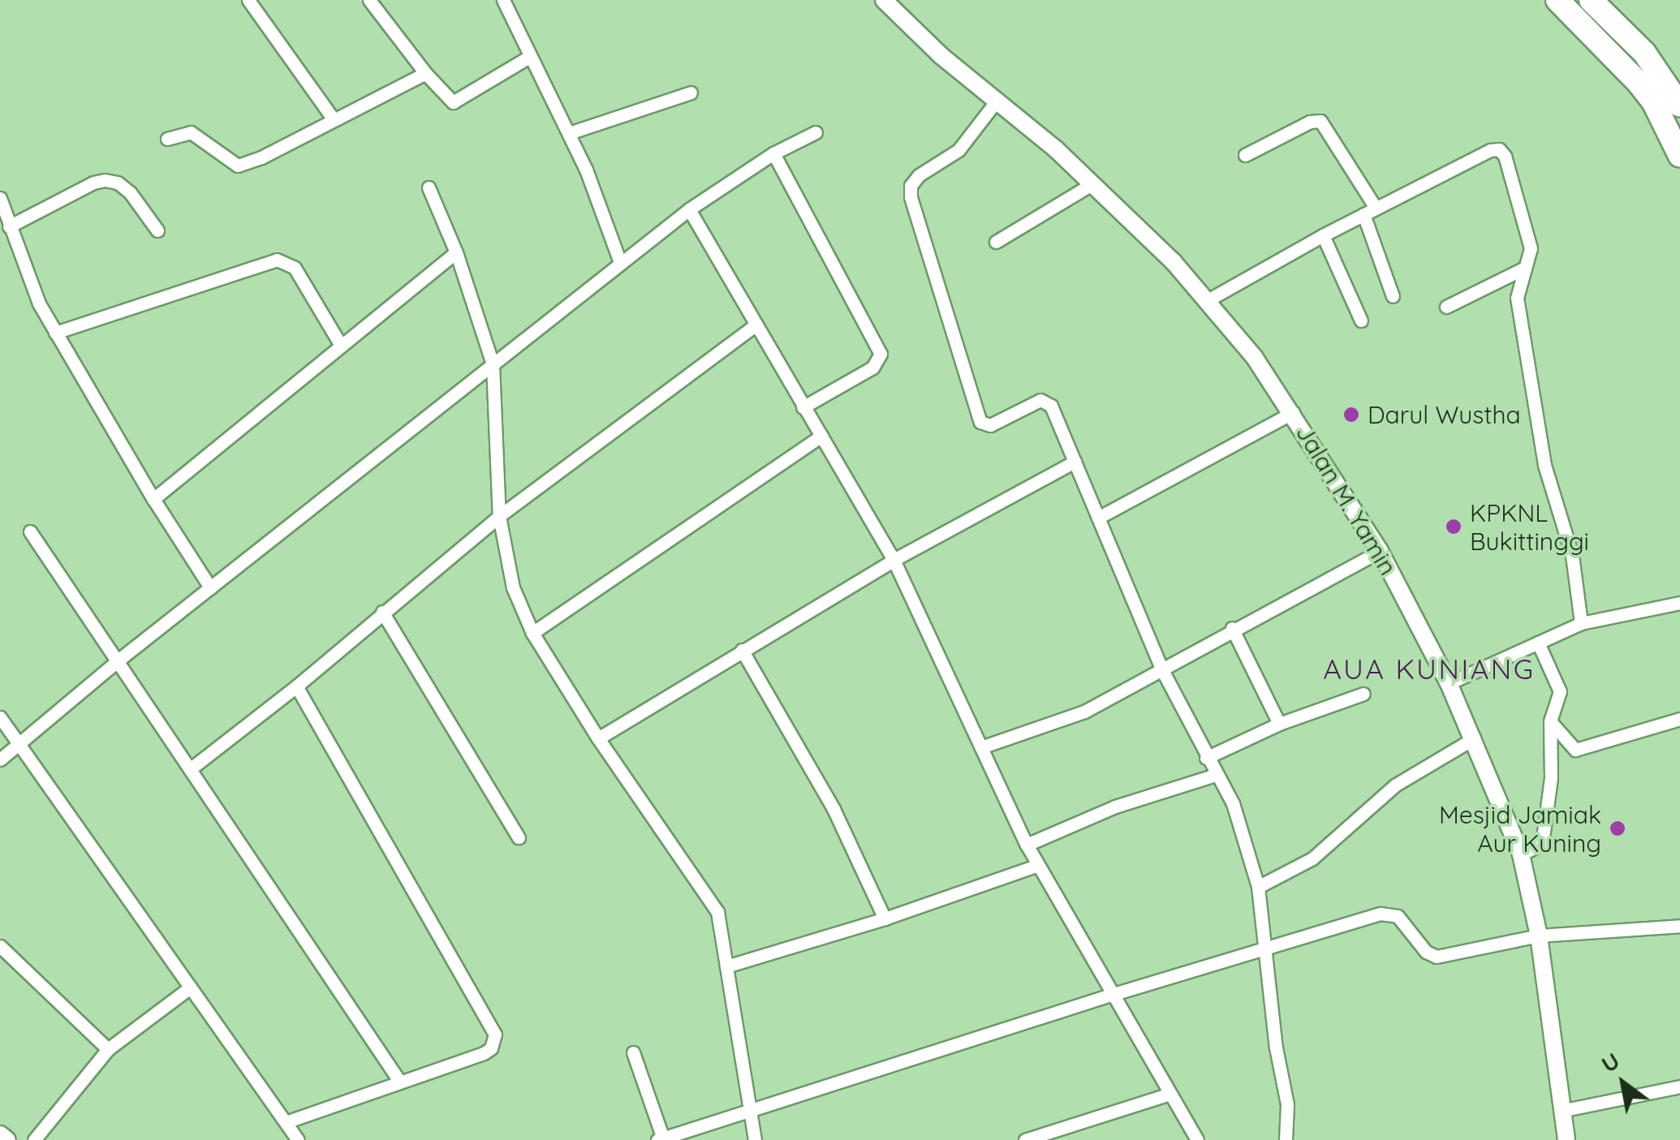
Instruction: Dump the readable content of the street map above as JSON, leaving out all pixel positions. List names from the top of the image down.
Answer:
{
  "streets": {
    "street": ["Jalan M. Yamin"]
  },
  "districts": ["AUA KUNIANG"],
  "places": ["Darul Wustha", "KPKNL Bukittinggi", "Mesjid Jamiak Aur Kuning"],
  "north": "top left"
}
